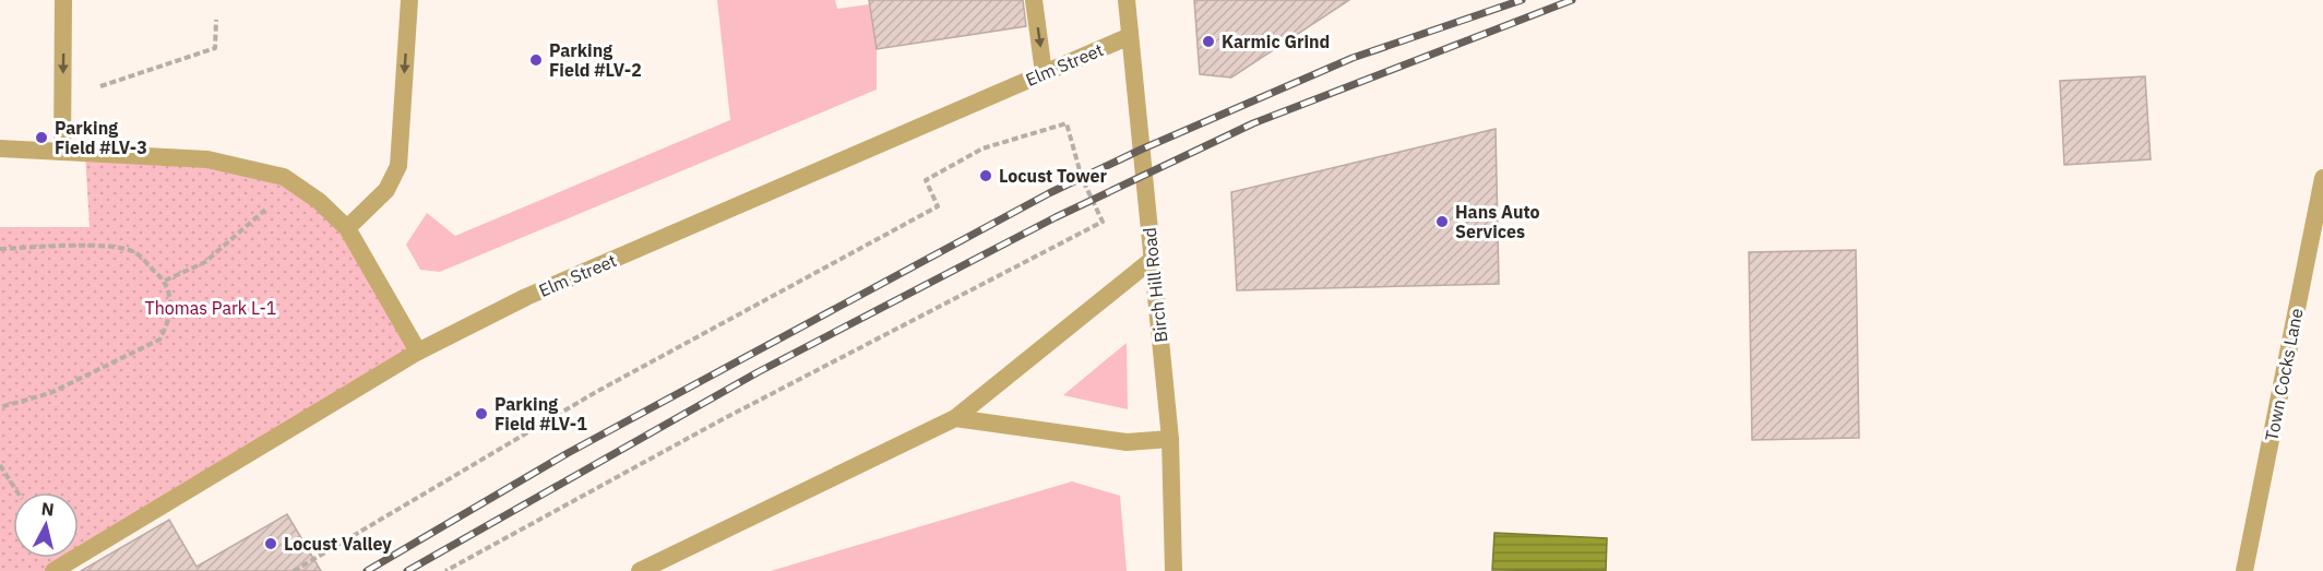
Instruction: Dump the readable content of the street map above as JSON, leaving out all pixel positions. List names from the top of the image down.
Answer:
{
  "streets": {
    "street": ["Elm Street", "Birch Hill Road", "Town Cocks Lane"]
  },
  "crossings": [
    ["Elm Street", "Birch Hill Road"]
  ],
  "parks": ["Thomas Park L-1"],
  "places": [
    "Karmic Grind",
    "Parking Field #LV-2",
    "Parking Field #LV-3",
    "Locust Tower",
    "Hans Auto Services",
    "Parking Field #LV-1",
    "Locust Valley"
  ],
  "north": "top"
}
